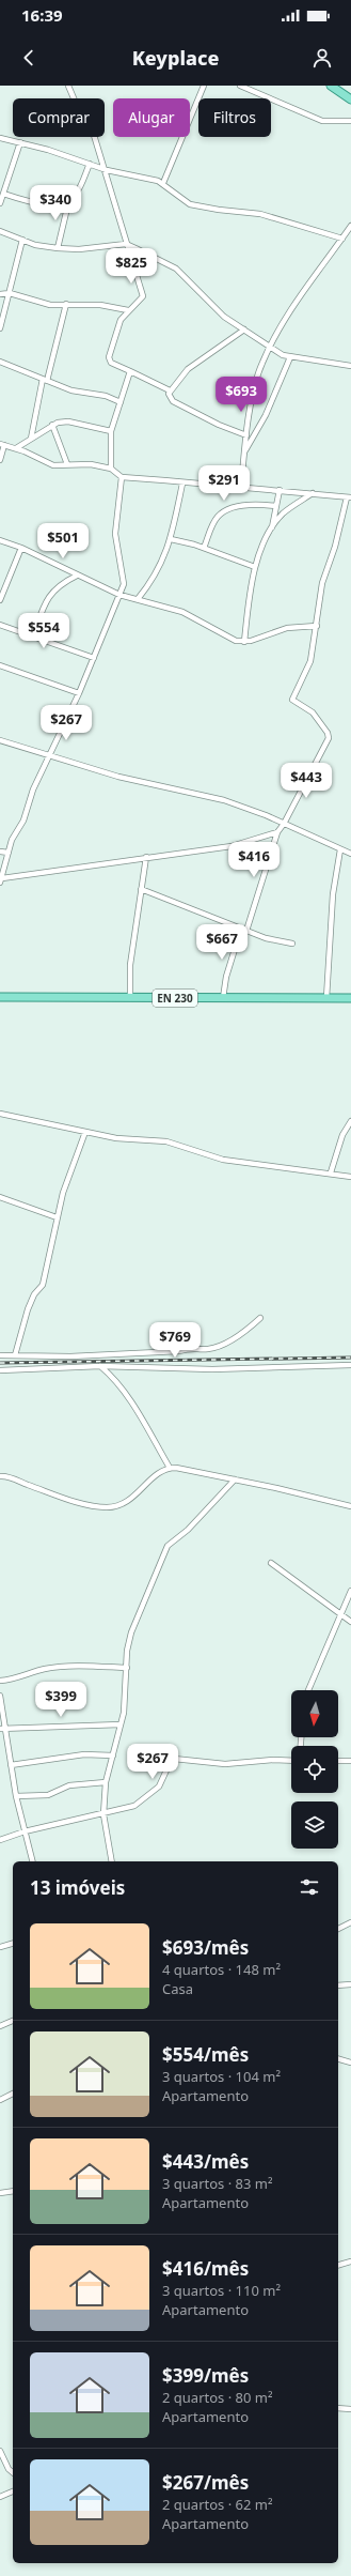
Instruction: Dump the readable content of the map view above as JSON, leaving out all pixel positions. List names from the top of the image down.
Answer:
{
  "streets": {
    "main road": ["EN 230"]
  },
  "north": "bottom",
  "page": {
    "status": "16:39",
    "header": "Keyplace",
    "chip": ["Comprar", "Alugar", "Filtros"],
    "price": [
      "$340",
      "$825",
      "$693",
      "$291",
      "$501",
      "$554",
      "$267",
      "$443",
      "$416",
      "$667",
      "$769",
      "$399",
      "$267"
    ],
    "heading": "13 imóveis",
    "list": [
      {
        "name": "$693/mês",
        "note": "4 quartos · 148 m² · Casa"
      },
      {
        "name": "$554/mês",
        "note": "3 quartos · 104 m² · Apartamento"
      },
      {
        "name": "$443/mês",
        "note": "3 quartos · 83 m² · Apartamento"
      },
      {
        "name": "$416/mês",
        "note": "3 quartos · 110 m² · Apartamento"
      },
      {
        "name": "$399/mês",
        "note": "2 quartos · 80 m² · Apartamento"
      },
      {
        "name": "$267/mês",
        "note": "2 quartos · 62 m² · Apartamento"
      }
    ]
  }
}
